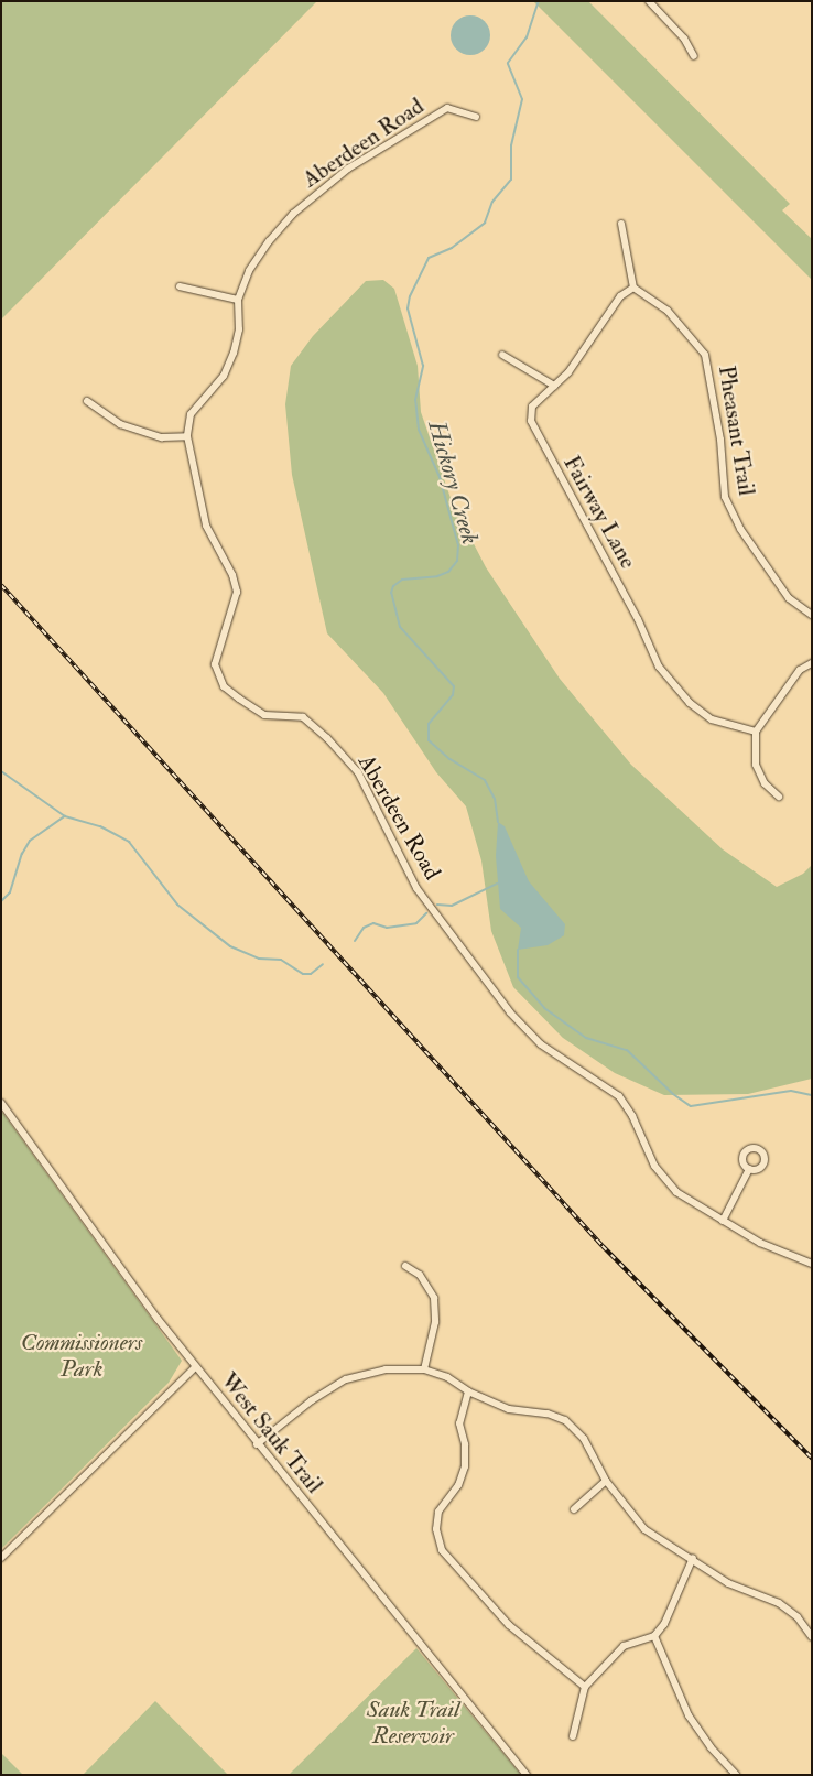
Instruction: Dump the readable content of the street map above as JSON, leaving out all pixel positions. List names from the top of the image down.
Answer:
{
  "streets": {
    "street": [
      "Aberdeen Road",
      "Pheasant Trail",
      "Fairway Lane",
      "West Sauk Trail"
    ]
  },
  "crossings": [
    ["Pheasant Trail", "Fairway Lane"]
  ],
  "water": ["Hickory Creek"],
  "parks": ["Commissioners Park", "Sauk Trail Reservoir"]
}
